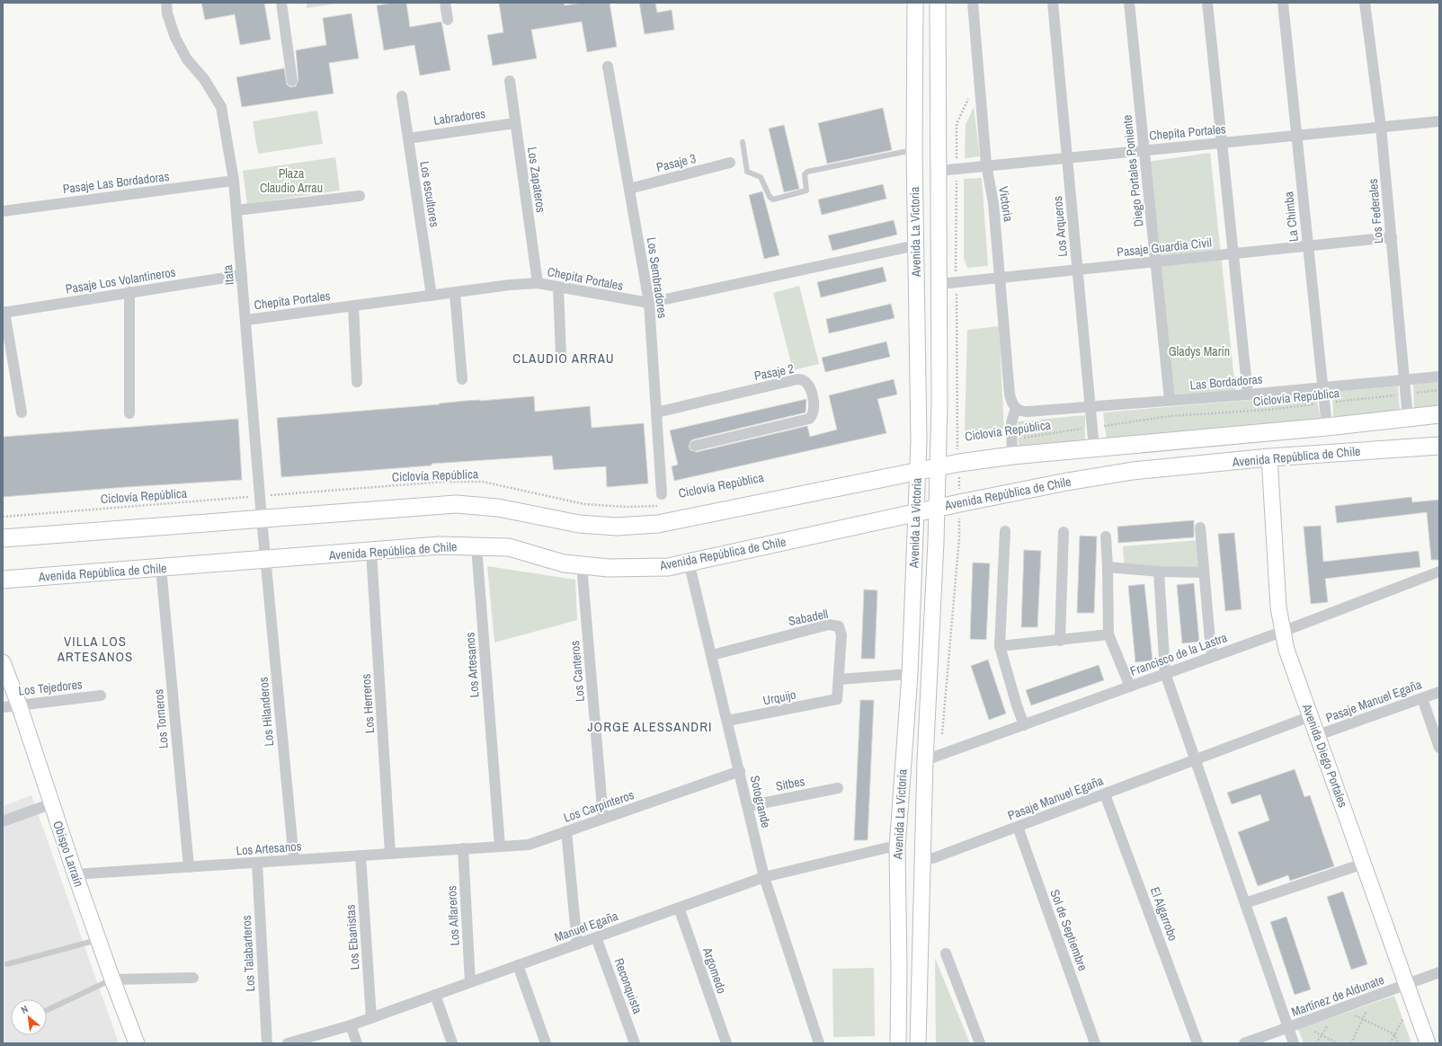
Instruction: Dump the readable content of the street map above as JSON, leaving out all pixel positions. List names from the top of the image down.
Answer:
{
  "streets": {
    "main road": [
      "Avenida La Victoria",
      "Avenida República de Chile",
      "Avenida Diego Portales",
      "Obispo Larraín"
    ],
    "street": [
      "Labradores",
      "Chepita Portales",
      "Pasaje 3",
      "Diego Portales Poniente",
      "Los Zapateros",
      "Pasaje Las Bordadoras",
      "Los escultores",
      "Victoria",
      "Los Federales",
      "La Chimba",
      "Los Arqueros",
      "Pasaje Guardia Civil",
      "Itata",
      "Los Sembradores",
      "Pasaje Los Volantineros",
      "Pasaje 2",
      "Las Bordadoras",
      "Sabadell",
      "Francisco de la Lastra",
      "Los Artesanos",
      "Los Canteros",
      "Los Tejedores",
      "Urquijo",
      "Pasaje Manuel Egaña",
      "Los Herreros",
      "Los Hilanderos",
      "Los Torneros",
      "Sitbes",
      "Sotogrande",
      "Los Carpinteros",
      "El Algarrobo",
      "Los Alfareros",
      "Manuel Egaña",
      "Sol de Septiembre",
      "Los Ebanistas",
      "Los Talabarteros",
      "Argomedo",
      "Reconquista",
      "Martínez de Aldunate"
    ],
    "path": ["Ciclovía República"]
  },
  "crossings": [
    ["Labradores", "Los Zapateros"],
    ["Labradores", "Los escultores"],
    ["Chepita Portales", "Diego Portales Poniente"],
    ["Chepita Portales", "Los Zapateros"],
    ["Chepita Portales", "Los escultores"],
    ["Chepita Portales", "Victoria"],
    ["Chepita Portales", "Los Federales"],
    ["Chepita Portales", "La Chimba"],
    ["Chepita Portales", "Los Arqueros"],
    ["Chepita Portales", "Avenida La Victoria"],
    ["Chepita Portales", "Itata"],
    ["Chepita Portales", "Los Sembradores"],
    ["Pasaje 3", "Los Sembradores"],
    ["Diego Portales Poniente", "Pasaje Guardia Civil"],
    ["Diego Portales Poniente", "Las Bordadoras"],
    ["Pasaje Las Bordadoras", "Itata"],
    ["Victoria", "Pasaje Guardia Civil"],
    ["Victoria", "Las Bordadoras"],
    ["Los Federales", "Pasaje Guardia Civil"],
    ["Los Federales", "Las Bordadoras"],
    ["Los Federales", "Ciclovía República"],
    ["Los Federales", "Avenida República de Chile"],
    ["La Chimba", "Pasaje Guardia Civil"],
    ["La Chimba", "Las Bordadoras"],
    ["La Chimba", "Ciclovía República"],
    ["La Chimba", "Avenida República de Chile"],
    ["Los Arqueros", "Pasaje Guardia Civil"],
    ["Los Arqueros", "Las Bordadoras"],
    ["Los Arqueros", "Ciclovía República"],
    ["Los Arqueros", "Avenida República de Chile"],
    ["Avenida La Victoria", "Pasaje Guardia Civil"],
    ["Avenida La Victoria", "Ciclovía República"],
    ["Avenida La Victoria", "Avenida República de Chile"],
    ["Avenida La Victoria", "Francisco de la Lastra"],
    ["Avenida La Victoria", "Pasaje Manuel Egaña"],
    ["Avenida La Victoria", "Manuel Egaña"],
    ["Itata", "Pasaje Los Volantineros"],
    ["Itata", "Ciclovía República"],
    ["Itata", "Avenida República de Chile"],
    ["Itata", "Los Hilanderos"],
    ["Los Sembradores", "Pasaje 2"],
    ["Ciclovía República", "Avenida República de Chile"],
    ["Avenida República de Chile", "Los Artesanos"],
    ["Avenida República de Chile", "Los Canteros"],
    ["Avenida República de Chile", "Los Herreros"],
    ["Avenida República de Chile", "Los Hilanderos"],
    ["Avenida República de Chile", "Los Torneros"],
    ["Avenida República de Chile", "Avenida Diego Portales"],
    ["Avenida República de Chile", "Sotogrande"],
    ["Sabadell", "Urquijo"],
    ["Sabadell", "Sotogrande"],
    ["Francisco de la Lastra", "Avenida Diego Portales"],
    ["Los Artesanos", "Los Herreros"],
    ["Los Artesanos", "Los Hilanderos"],
    ["Los Artesanos", "Los Torneros"],
    ["Los Artesanos", "Los Carpinteros"],
    ["Los Artesanos", "Obispo Larraín"],
    ["Los Artesanos", "Los Alfareros"],
    ["Los Artesanos", "Los Ebanistas"],
    ["Los Artesanos", "Los Talabarteros"],
    ["Los Canteros", "Los Carpinteros"],
    ["Los Tejedores", "Obispo Larraín"],
    ["Urquijo", "Sotogrande"],
    ["Pasaje Manuel Egaña", "Avenida Diego Portales"],
    ["Pasaje Manuel Egaña", "El Algarrobo"],
    ["Pasaje Manuel Egaña", "Sol de Septiembre"],
    ["Avenida Diego Portales", "Martínez de Aldunate"],
    ["Sitbes", "Sotogrande"],
    ["Sotogrande", "Los Carpinteros"],
    ["Sotogrande", "Manuel Egaña"],
    ["Los Carpinteros", "Los Alfareros"],
    ["Los Alfareros", "Manuel Egaña"],
    ["Manuel Egaña", "Los Ebanistas"],
    ["Manuel Egaña", "Argomedo"],
    ["Manuel Egaña", "Reconquista"]
  ],
  "districts": ["CLAUDIO ARRAU", "VILLA LOS ARTESANOS", "JORGE ALESSANDRI"],
  "parks": ["Plaza Claudio Arrau", "Gladys Marín"],
  "north": "top left"
}
